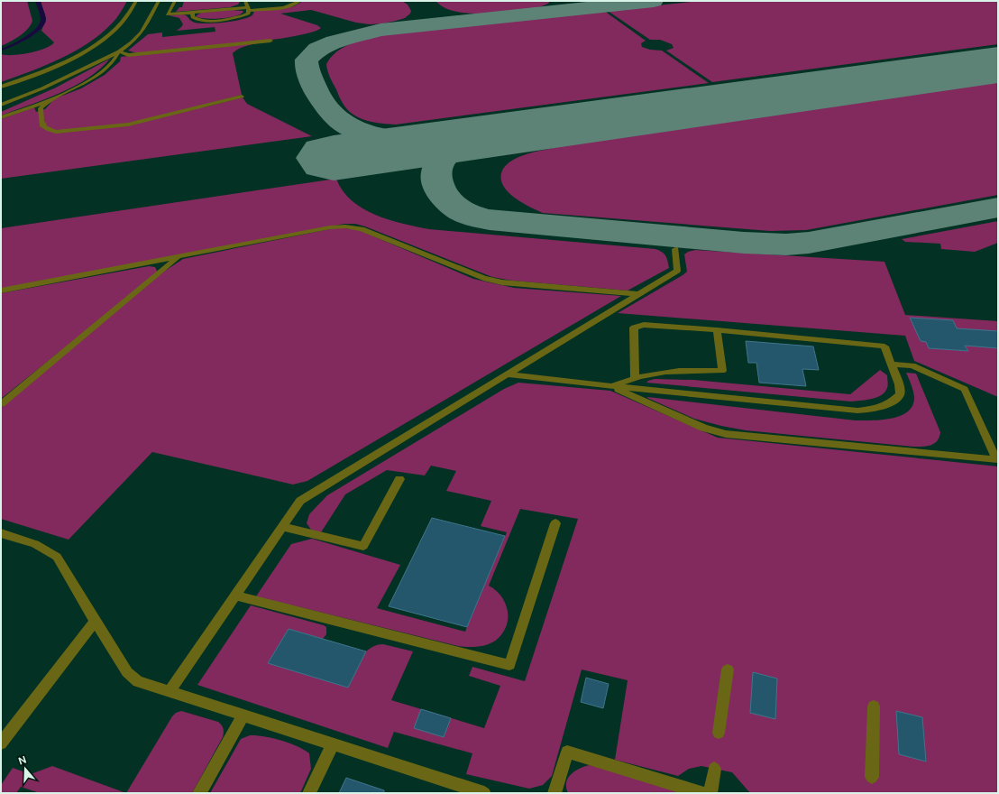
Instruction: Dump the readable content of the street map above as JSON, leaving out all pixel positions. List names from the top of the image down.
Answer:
{
  "north": "top"
}
